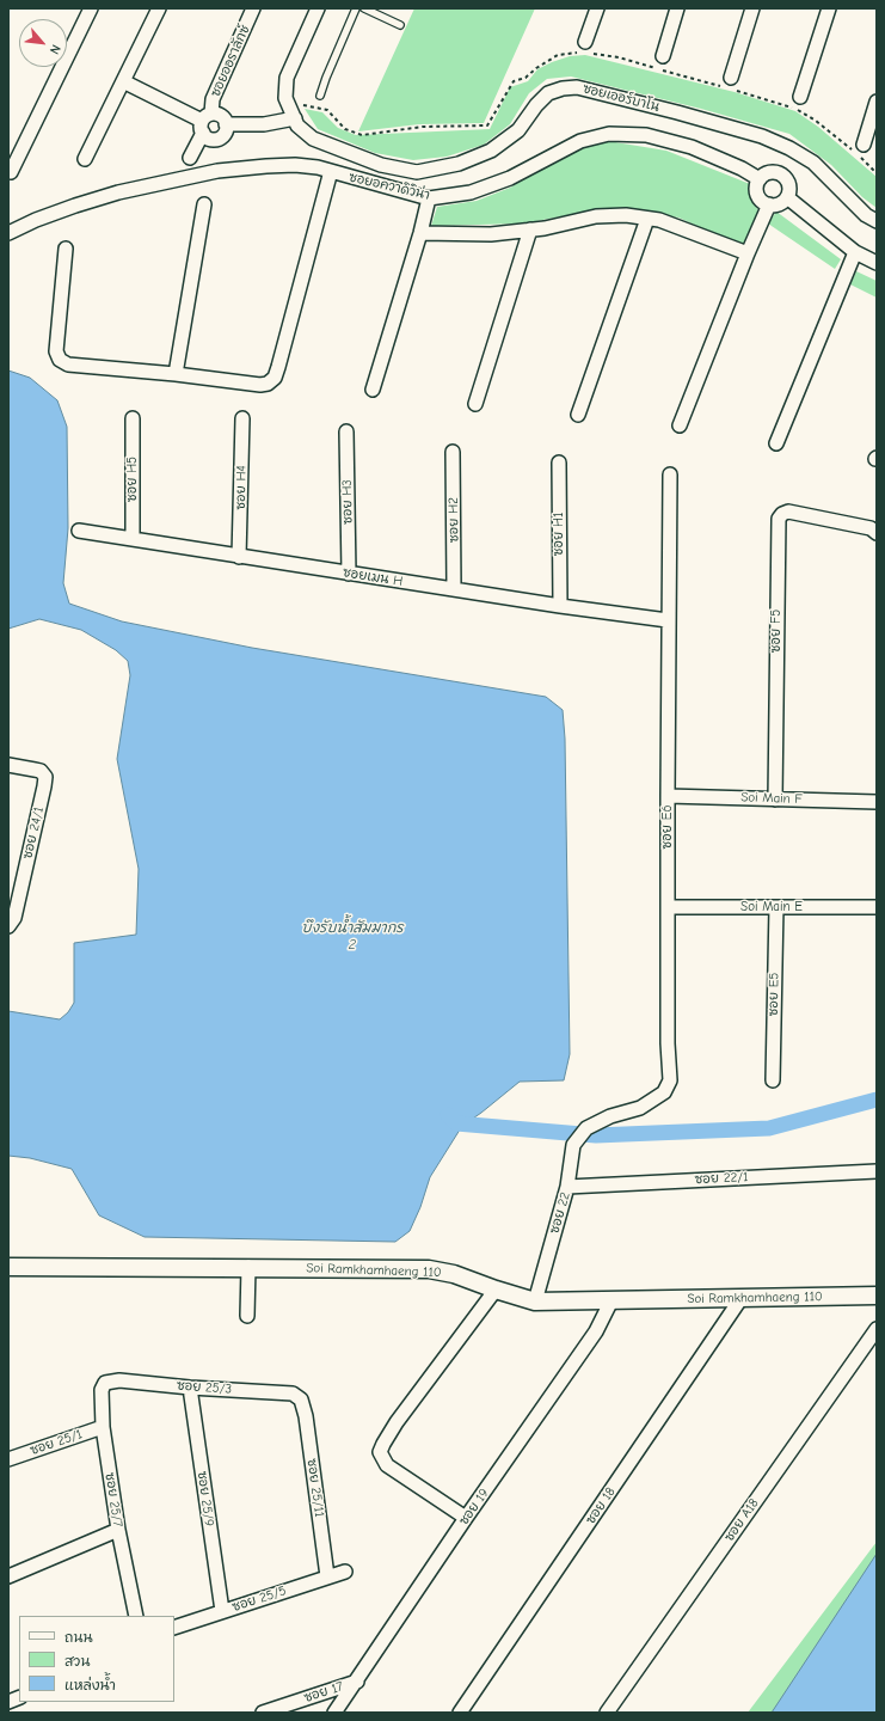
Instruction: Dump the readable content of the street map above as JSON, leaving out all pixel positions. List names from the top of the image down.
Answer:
{
  "streets": {
    "street": [
      "ซอยออราลักซ์",
      "ซอยเออร์บาโน",
      "ซอยอควาดิวิน่า",
      "ซอย H5",
      "ซอย H4",
      "ซอย H3",
      "ซอย H2",
      "ซอย H1",
      "ซอยเมน H",
      "ซอย F5",
      "Soi Main F",
      "ซอย E6",
      "ซอย 24/1",
      "Soi Main E",
      "ซอย E5",
      "ซอย 22/1",
      "ซอย 22",
      "Soi Ramkhamhaeng 110",
      "ซอย 25/3",
      "ซอย 25/1",
      "ซอย 25/11",
      "ซอย 25/9",
      "ซอย 25/7",
      "ซอย 18",
      "ซอย 19",
      "ซอย A18",
      "ซอย 25/5",
      "ซอย 17"
    ]
  },
  "crossings": [
    ["ซอย H5", "ซอยเมน H"],
    ["ซอย H4", "ซอยเมน H"],
    ["ซอย H3", "ซอยเมน H"],
    ["ซอย H2", "ซอยเมน H"],
    ["ซอย H1", "ซอยเมน H"],
    ["ซอยเมน H", "ซอย E6"],
    ["ซอย F5", "Soi Main F"],
    ["Soi Main F", "ซอย E6"],
    ["ซอย E6", "Soi Main E"],
    ["ซอย E6", "ซอย 22"],
    ["Soi Main E", "ซอย E5"],
    ["ซอย 22/1", "ซอย 22"],
    ["ซอย 22", "Soi Ramkhamhaeng 110"],
    ["Soi Ramkhamhaeng 110", "ซอย 18"],
    ["Soi Ramkhamhaeng 110", "ซอย 19"],
    ["ซอย 25/3", "ซอย 25/11"],
    ["ซอย 25/3", "ซอย 25/9"],
    ["ซอย 25/3", "ซอย 25/7"],
    ["ซอย 25/1", "ซอย 25/7"],
    ["ซอย 25/11", "ซอย 25/5"],
    ["ซอย 25/9", "ซอย 25/5"],
    ["ซอย 19", "ซอย 17"]
  ],
  "water": ["บึงรับน้ำสัมมากร 2"],
  "legend": ["ถนน", "สวน", "แหล่งน้ำ"],
  "north": "bottom right"
}
